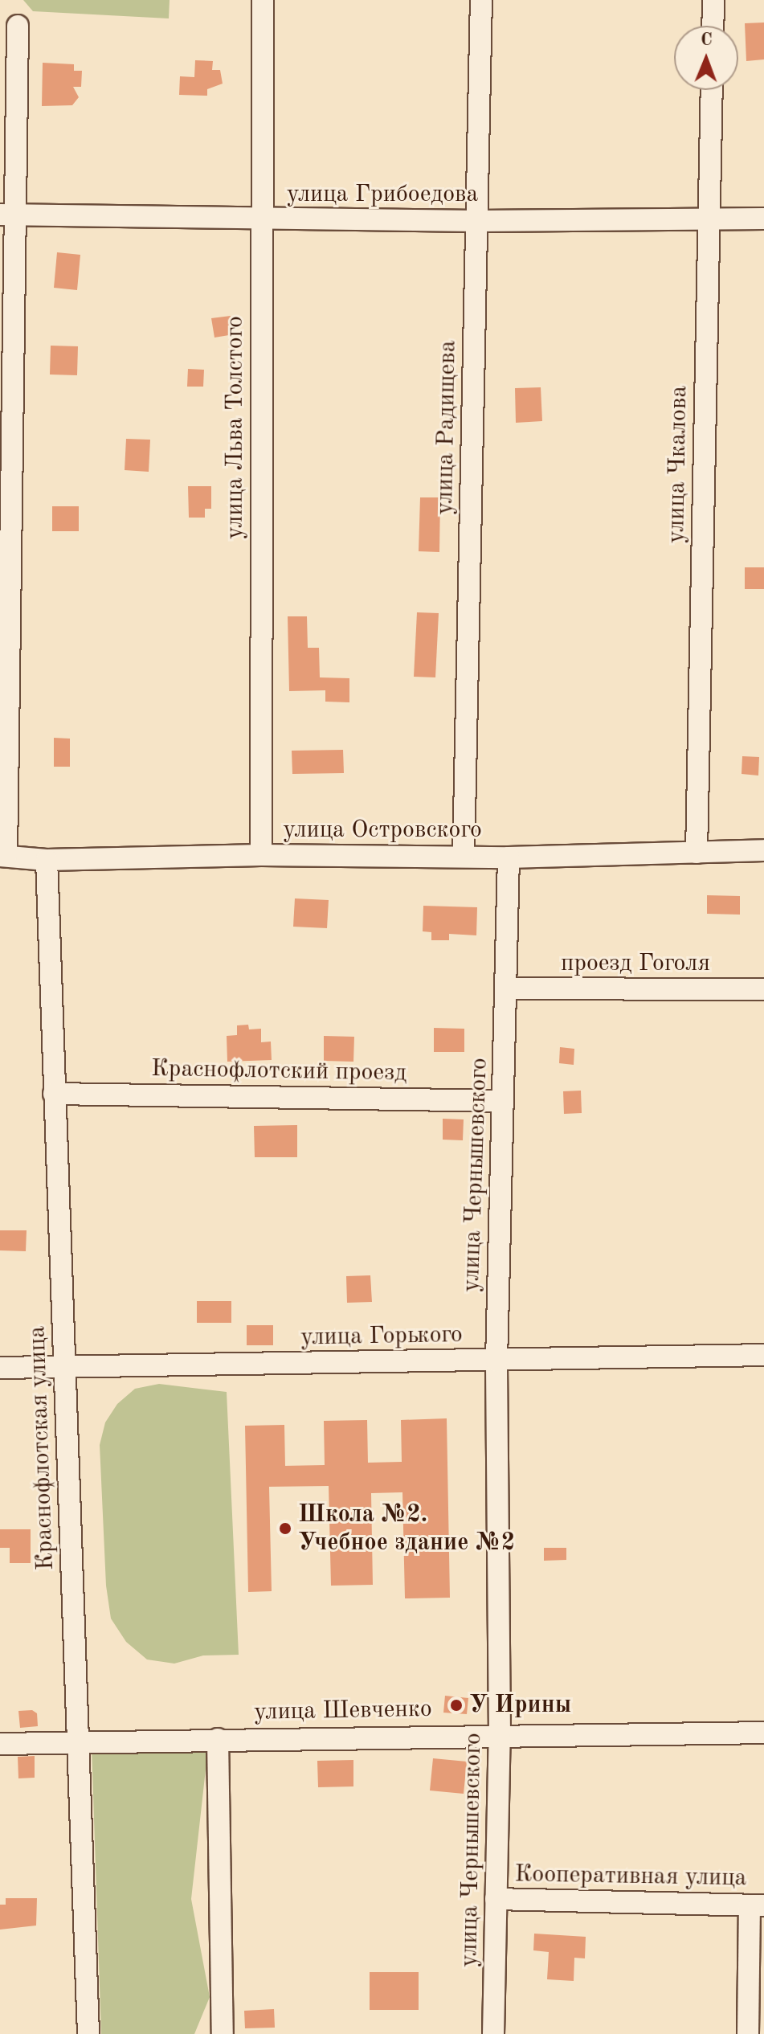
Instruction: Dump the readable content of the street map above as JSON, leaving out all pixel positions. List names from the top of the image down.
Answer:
{
  "streets": {
    "street": [
      "улица Грибоедова",
      "улица Льва Толстого",
      "улица Радищева",
      "улица Чкалова",
      "улица Островского",
      "проезд Гоголя",
      "Краснофлотский проезд",
      "улица Чернышевского",
      "улица Горького",
      "Краснофлотская улица",
      "улица Шевченко",
      "Кооперативная улица"
    ]
  },
  "crossings": [
    ["улица Грибоедова", "улица Льва Толстого"],
    ["улица Грибоедова", "улица Радищева"],
    ["улица Грибоедова", "улица Чкалова"],
    ["улица Льва Толстого", "улица Островского"],
    ["улица Радищева", "улица Островского"],
    ["улица Чкалова", "улица Островского"],
    ["улица Островского", "улица Чернышевского"],
    ["улица Островского", "Краснофлотская улица"],
    ["проезд Гоголя", "улица Чернышевского"],
    ["Краснофлотский проезд", "улица Чернышевского"],
    ["Краснофлотский проезд", "Краснофлотская улица"],
    ["улица Чернышевского", "улица Горького"],
    ["улица Чернышевского", "улица Шевченко"],
    ["улица Чернышевского", "Кооперативная улица"],
    ["улица Горького", "Краснофлотская улица"],
    ["Краснофлотская улица", "улица Шевченко"]
  ],
  "places": ["Школа №2. Учебное здание №2", "У Ирины"],
  "north": "top"
}
